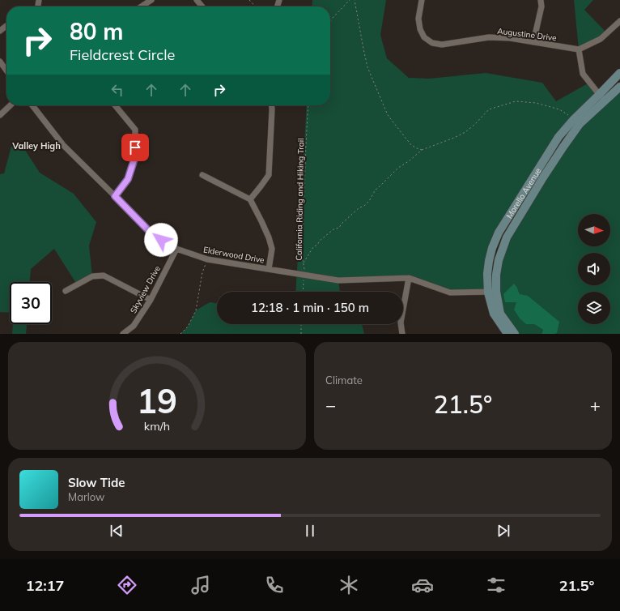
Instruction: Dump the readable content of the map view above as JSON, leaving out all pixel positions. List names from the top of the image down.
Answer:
{
  "streets": {
    "street": [
      "Augustine Drive",
      "Morello Avenue",
      "Elderwood Drive",
      "Skyview Drive"
    ],
    "path": ["California Riding and Hiking Trail"]
  },
  "crossings": [
    ["Morello Avenue", "Elderwood Drive"],
    ["California Riding and Hiking Trail", "Elderwood Drive"],
    ["Elderwood Drive", "Skyview Drive"]
  ],
  "districts": ["Valley High"],
  "north": "right",
  "page": {
    "turn": ["80 m", "Fieldcrest Circle"],
    "limit": "30",
    "trip": "12:18 · 1 min · 150 m",
    "tile": "Climate",
    "heat": ["−", "21.5°", "+"],
    "song": ["Slow Tide", "Marlow"],
    "tabs": ["12:17", "21.5°"],
    "gauge": ["19", "km/h"]
  }
}
